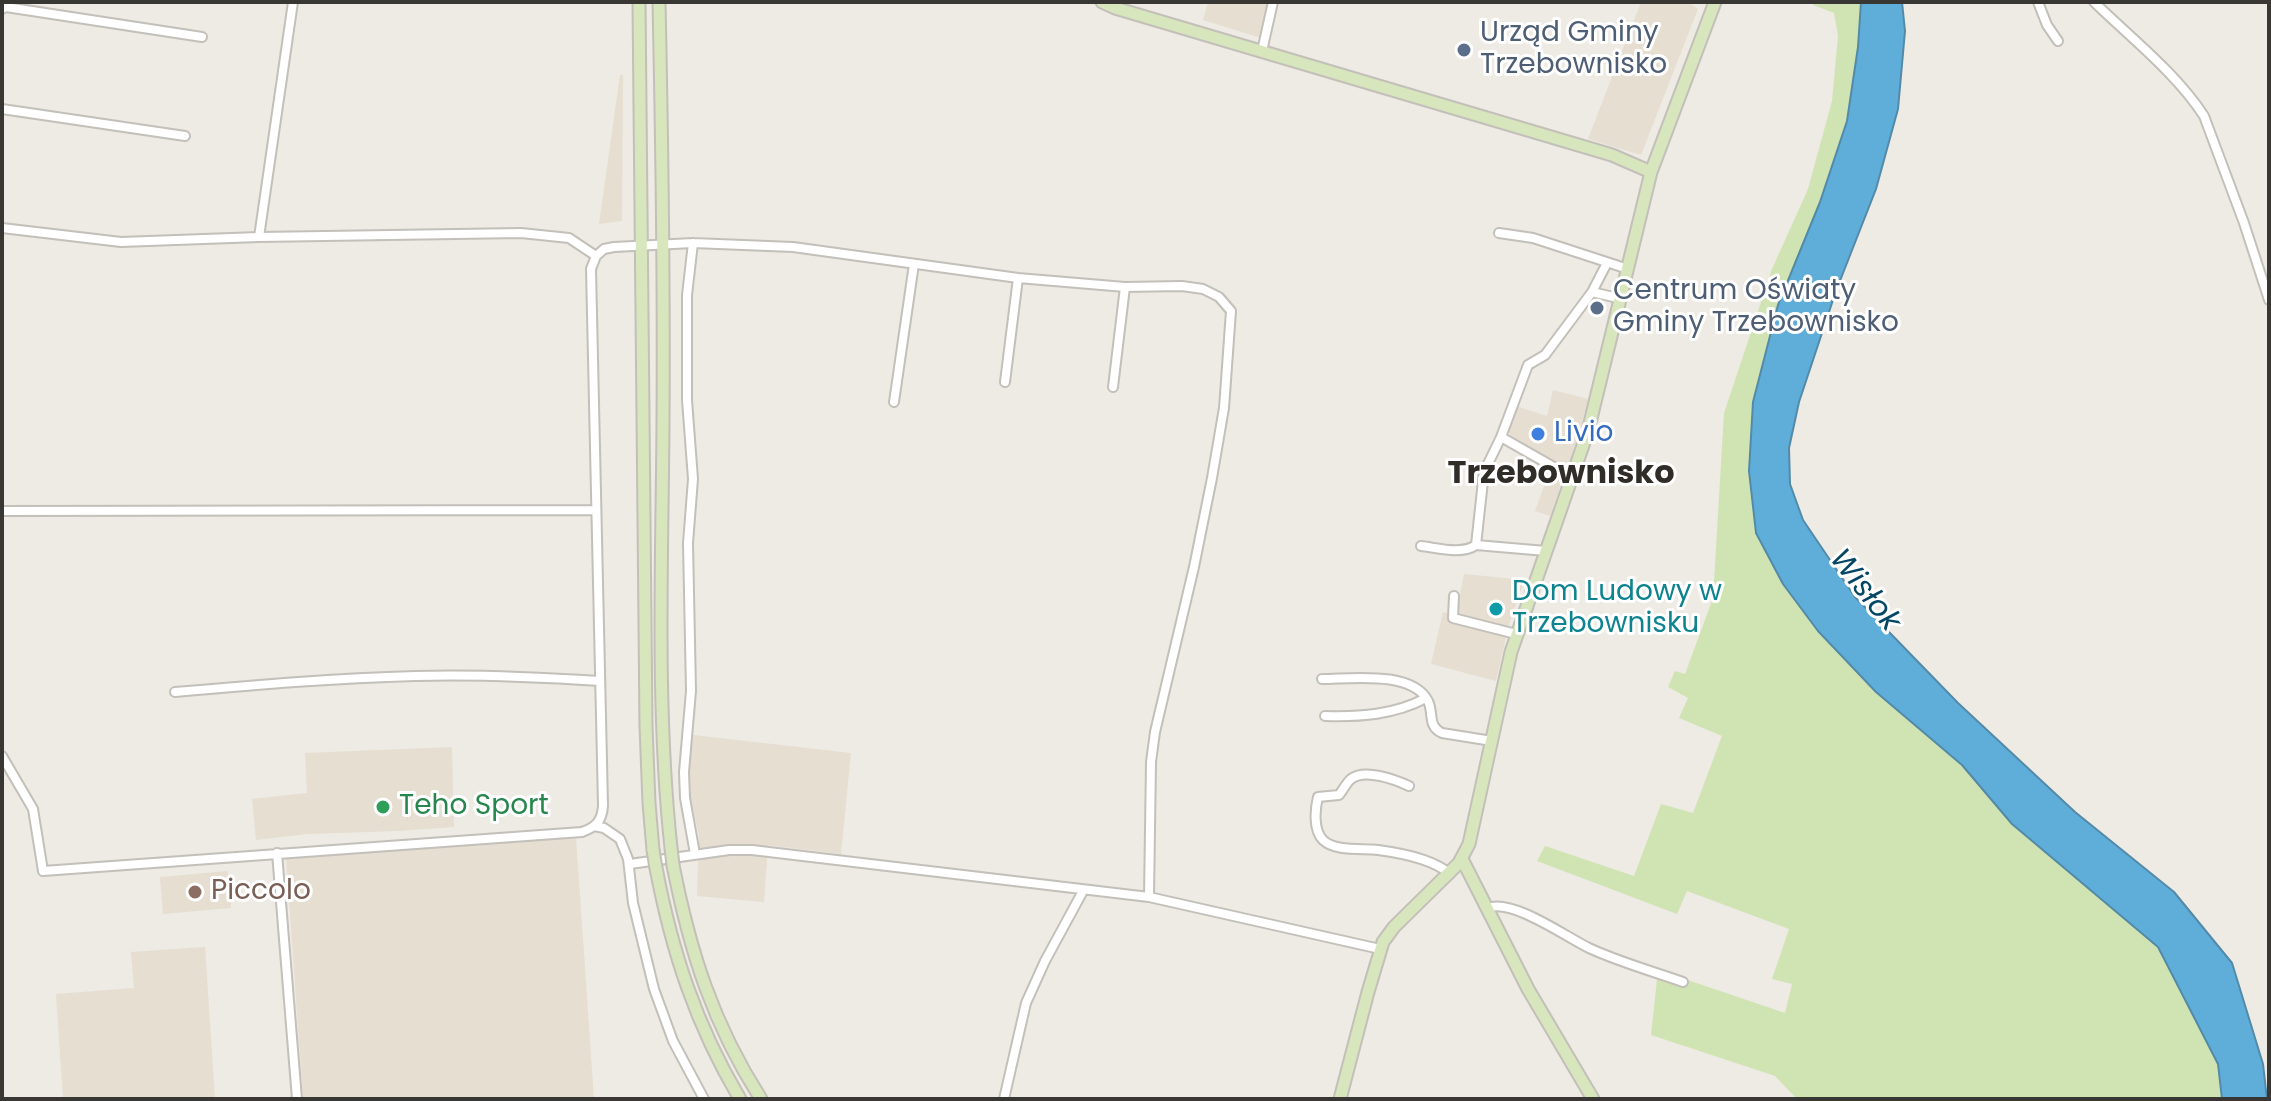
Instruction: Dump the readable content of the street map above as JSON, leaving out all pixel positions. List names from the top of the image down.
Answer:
{
  "districts": ["Trzebownisko"],
  "water": ["Wisłok"],
  "places": [
    "Urząd Gminy Trzebownisko",
    "Centrum Oświaty Gminy Trzebownisko",
    "Livio",
    "Dom Ludowy w Trzebownisku",
    "Teho Sport",
    "Piccolo"
  ]
}
